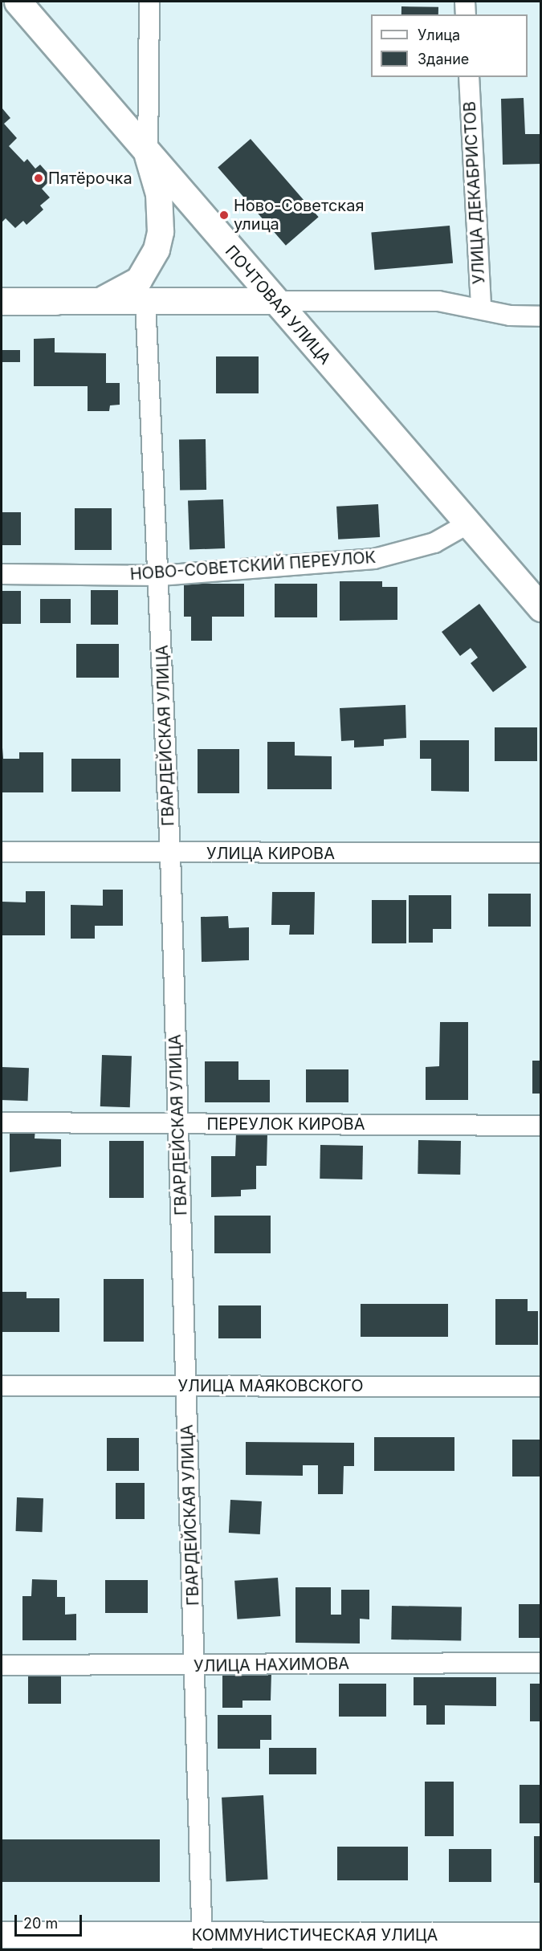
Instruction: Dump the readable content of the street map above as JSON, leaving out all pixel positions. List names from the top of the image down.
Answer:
{
  "streets": {
    "main road": ["ПОЧТОВАЯ УЛИЦА"],
    "street": [
      "УЛИЦА ДЕКАБРИСТОВ",
      "НОВО-СОВЕТСКИЙ ПЕРЕУЛОК",
      "ГВАРДЕЙСКАЯ УЛИЦА",
      "УЛИЦА КИРОВА",
      "ПЕРЕУЛОК КИРОВА",
      "УЛИЦА МАЯКОВСКОГО",
      "УЛИЦА НАХИМОВА",
      "КОММУНИСТИЧЕСКАЯ УЛИЦА"
    ]
  },
  "crossings": [
    ["ПОЧТОВАЯ УЛИЦА", "НОВО-СОВЕТСКИЙ ПЕРЕУЛОК"],
    ["НОВО-СОВЕТСКИЙ ПЕРЕУЛОК", "ГВАРДЕЙСКАЯ УЛИЦА"],
    ["ГВАРДЕЙСКАЯ УЛИЦА", "УЛИЦА КИРОВА"],
    ["ГВАРДЕЙСКАЯ УЛИЦА", "ПЕРЕУЛОК КИРОВА"],
    ["ГВАРДЕЙСКАЯ УЛИЦА", "УЛИЦА МАЯКОВСКОГО"],
    ["ГВАРДЕЙСКАЯ УЛИЦА", "УЛИЦА НАХИМОВА"],
    ["ГВАРДЕЙСКАЯ УЛИЦА", "КОММУНИСТИЧЕСКАЯ УЛИЦА"]
  ],
  "places": ["Пятёрочка", "Ново-Советская улица"],
  "legend": ["Улица", "Здание"],
  "scale_bar": "20 m"
}
